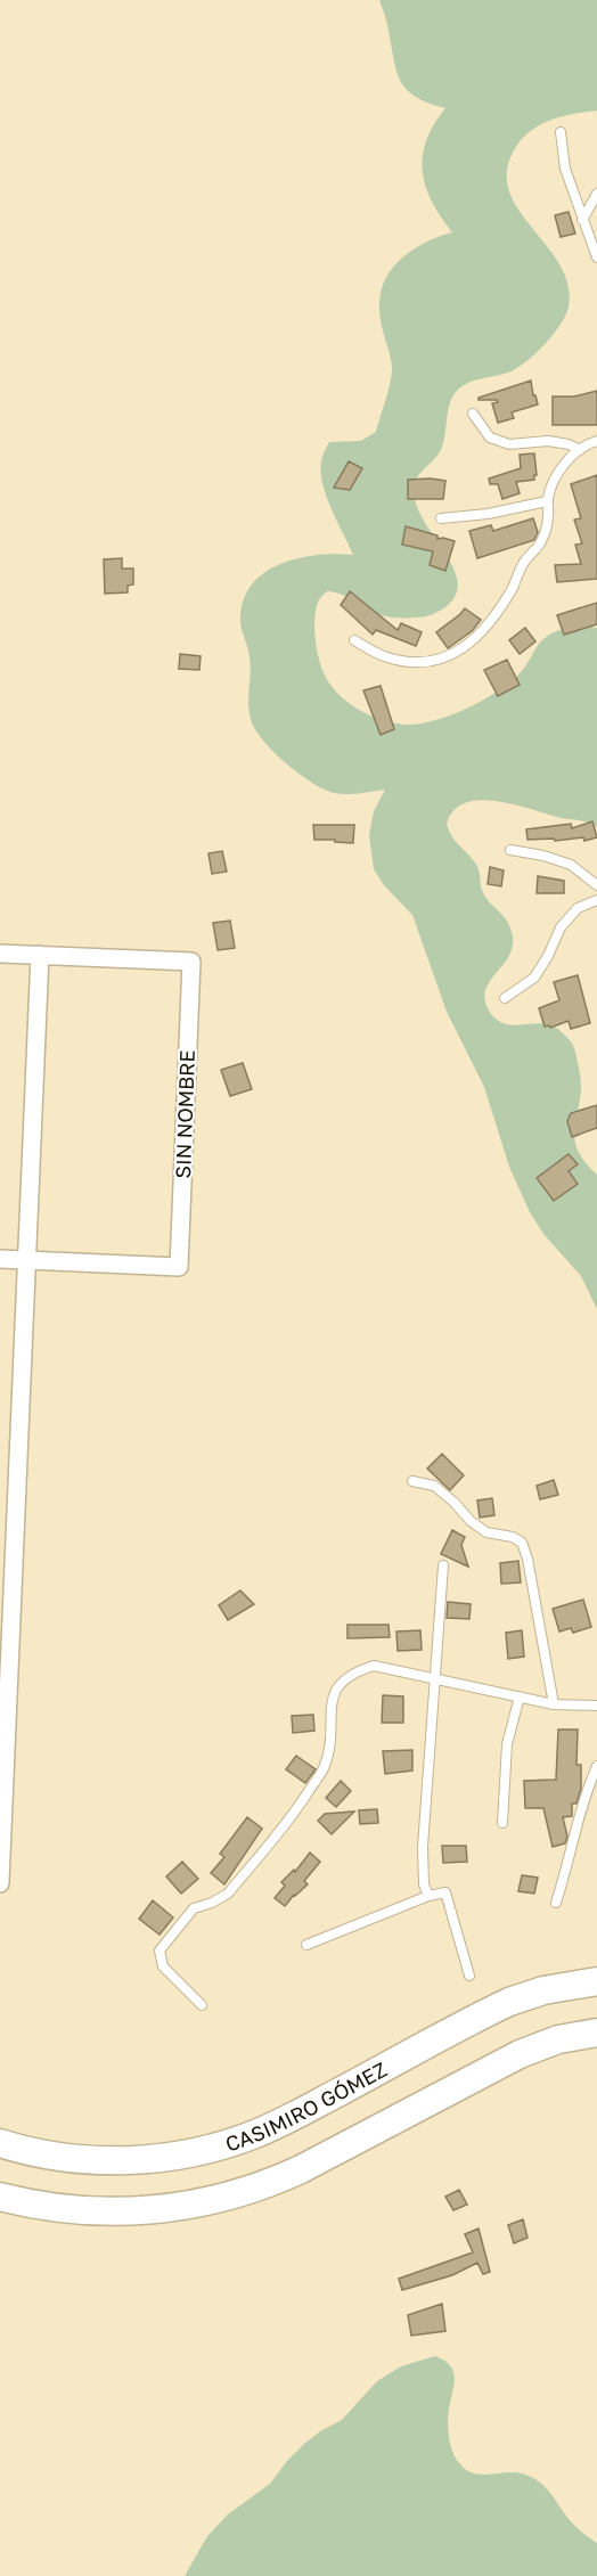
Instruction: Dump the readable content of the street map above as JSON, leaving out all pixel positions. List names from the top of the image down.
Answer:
{
  "streets": {
    "main road": ["CASIMIRO GÓMEZ"],
    "street": ["SIN NOMBRE"]
  }
}
